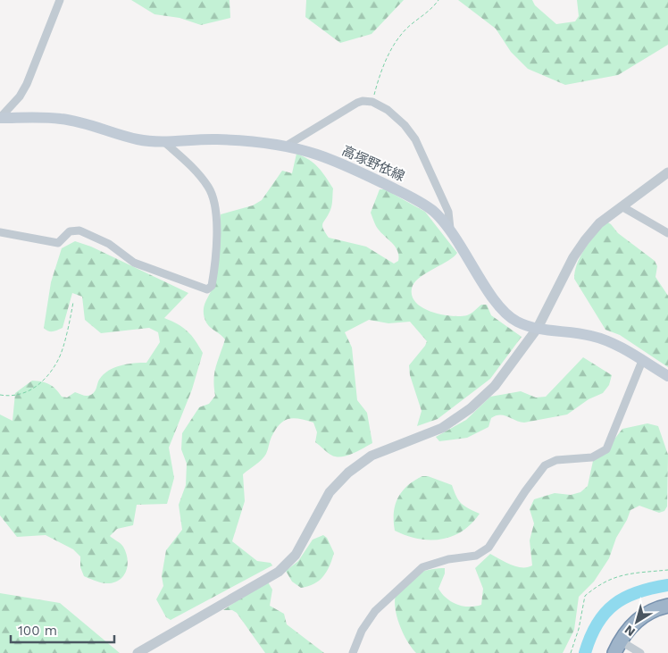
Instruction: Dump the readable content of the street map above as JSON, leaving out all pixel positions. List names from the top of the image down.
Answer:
{
  "streets": {
    "main road": ["高塚野依線"]
  },
  "scale_bar": "100 m",
  "north": "bottom left"
}
